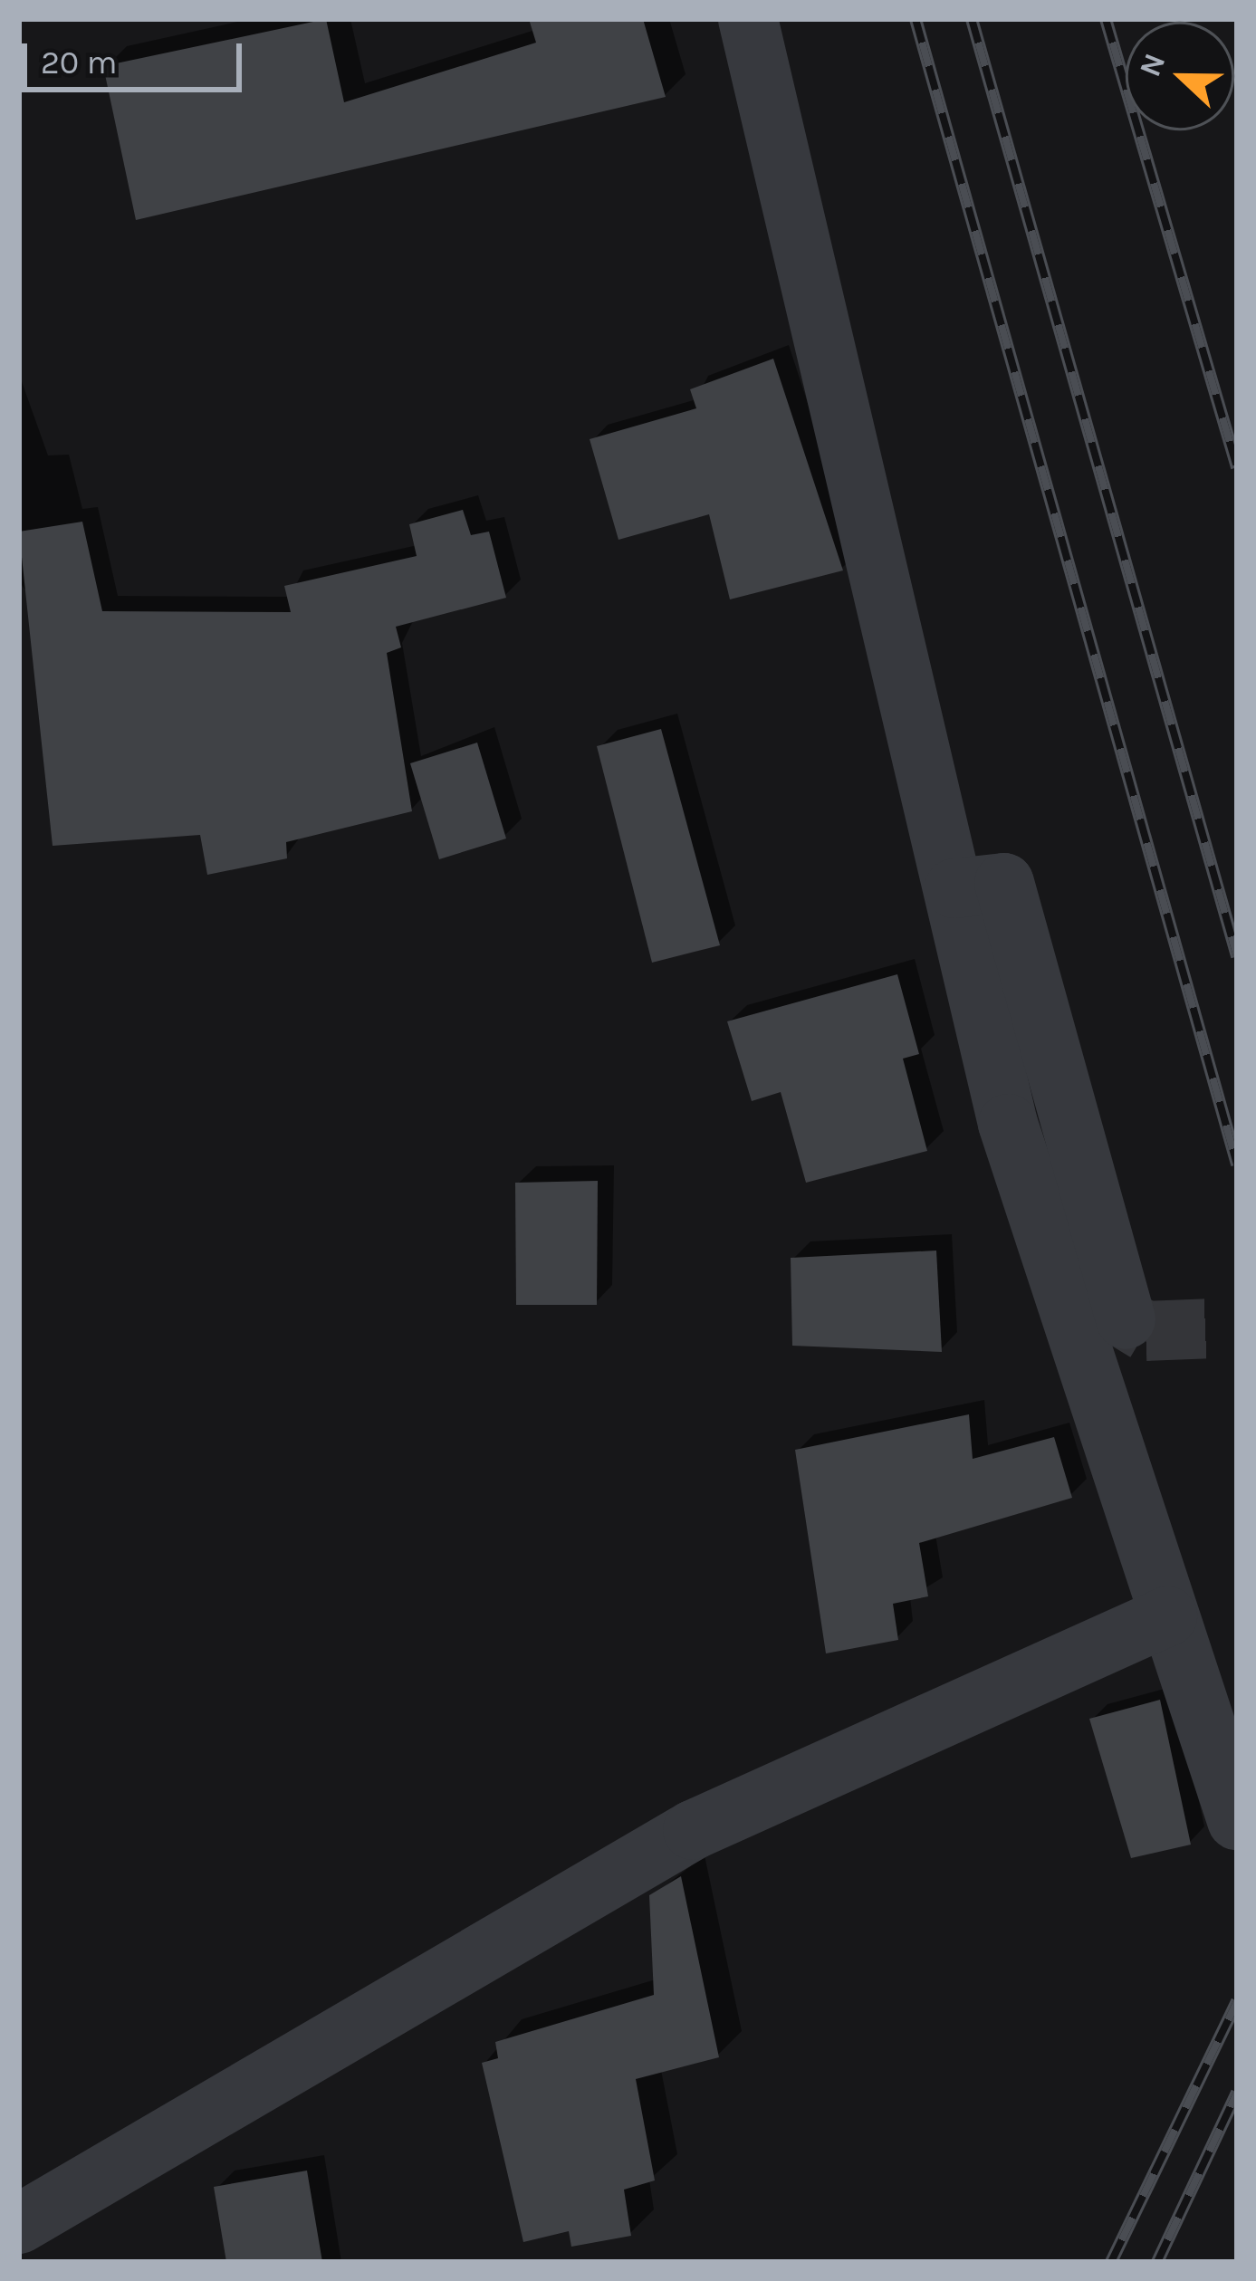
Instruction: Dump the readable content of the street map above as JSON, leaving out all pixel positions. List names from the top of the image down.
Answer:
{
  "scale_bar": "20 m",
  "north": "left"
}
